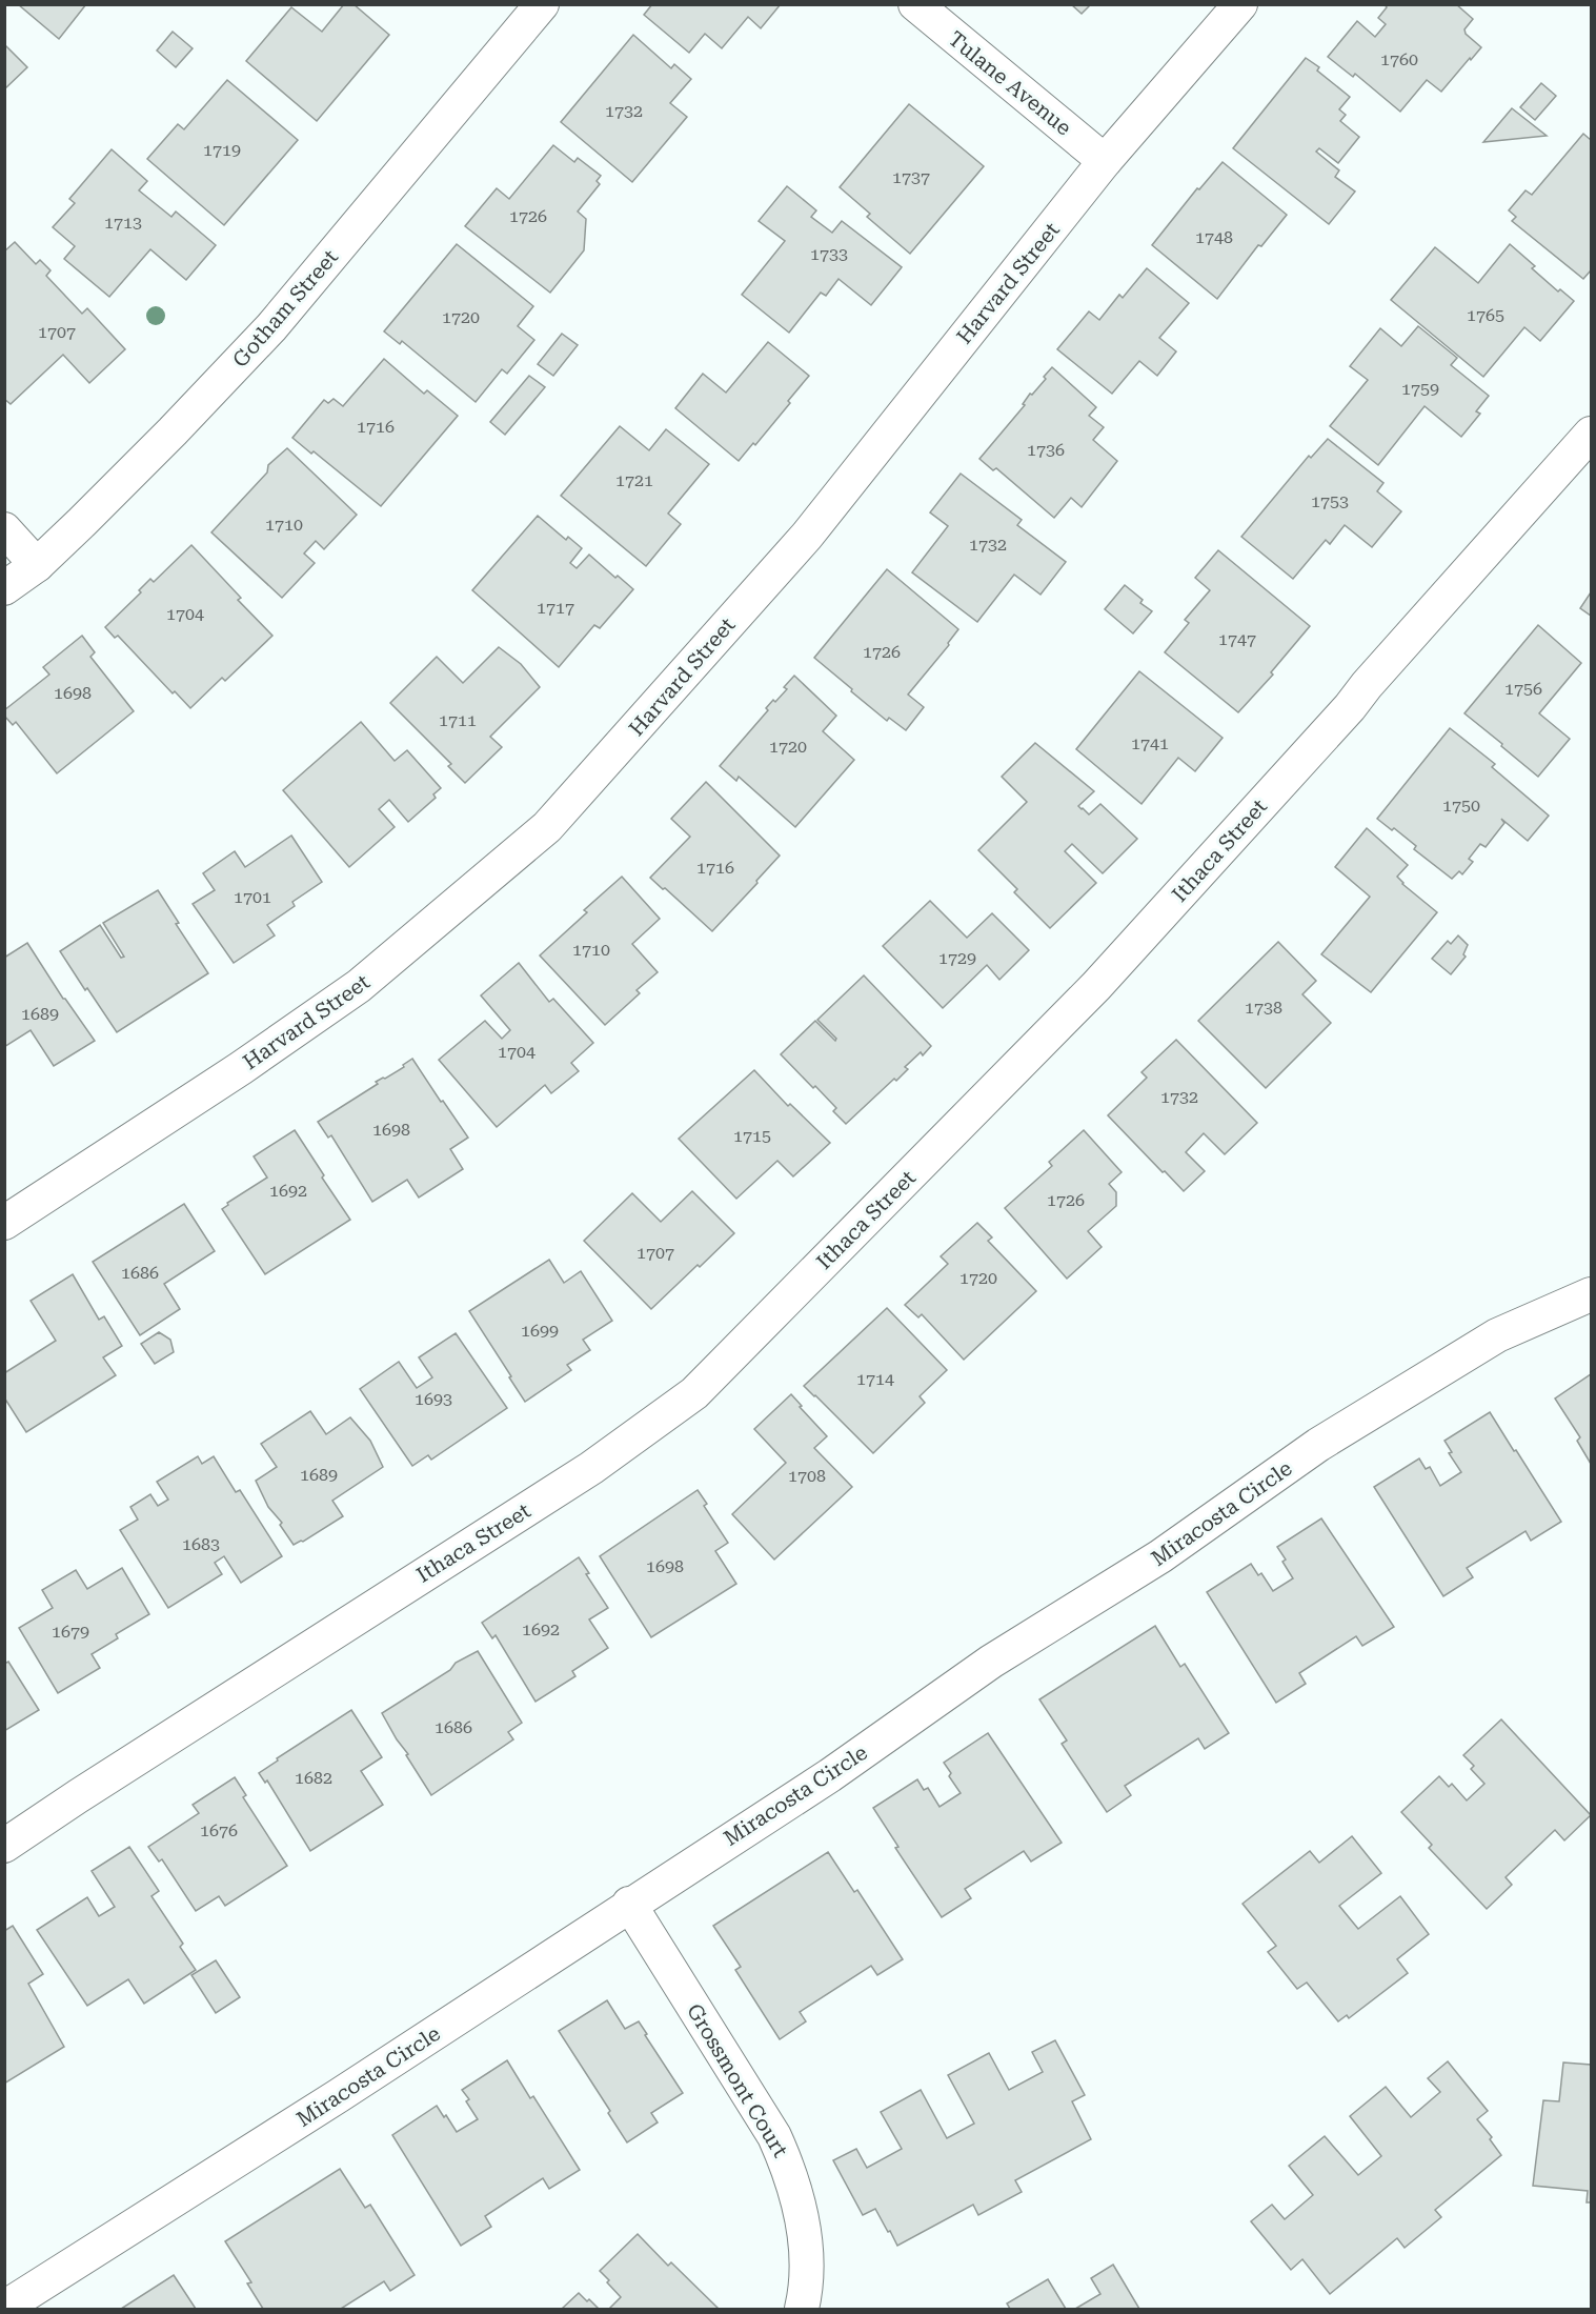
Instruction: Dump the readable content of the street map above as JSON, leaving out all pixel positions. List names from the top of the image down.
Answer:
{
  "streets": {
    "street": [
      "Tulane Avenue",
      "Harvard Street",
      "Gotham Street",
      "Ithaca Street",
      "Miracosta Circle",
      "Grossmont Court"
    ]
  },
  "crossings": [
    ["Tulane Avenue", "Harvard Street"],
    ["Miracosta Circle", "Grossmont Court"]
  ],
  "house_numbers": [
    "1760",
    "1732",
    "1719",
    "1737",
    "1726",
    "1713",
    "1748",
    "1733",
    "1765",
    "1720",
    "1707",
    "1759",
    "1716",
    "1736",
    "1721",
    "1753",
    "1710",
    "1732",
    "1717",
    "1704",
    "1747",
    "1726",
    "1756",
    "1698",
    "1711",
    "1741",
    "1720",
    "1750",
    "1716",
    "1701",
    "1710",
    "1729",
    "1738",
    "1689",
    "1704",
    "1732",
    "1698",
    "1715",
    "1692",
    "1726",
    "1707",
    "1686",
    "1720",
    "1699",
    "1714",
    "1693",
    "1689",
    "1708",
    "1683",
    "1698",
    "1692",
    "1679",
    "1686",
    "1682",
    "1676"
  ]
}
